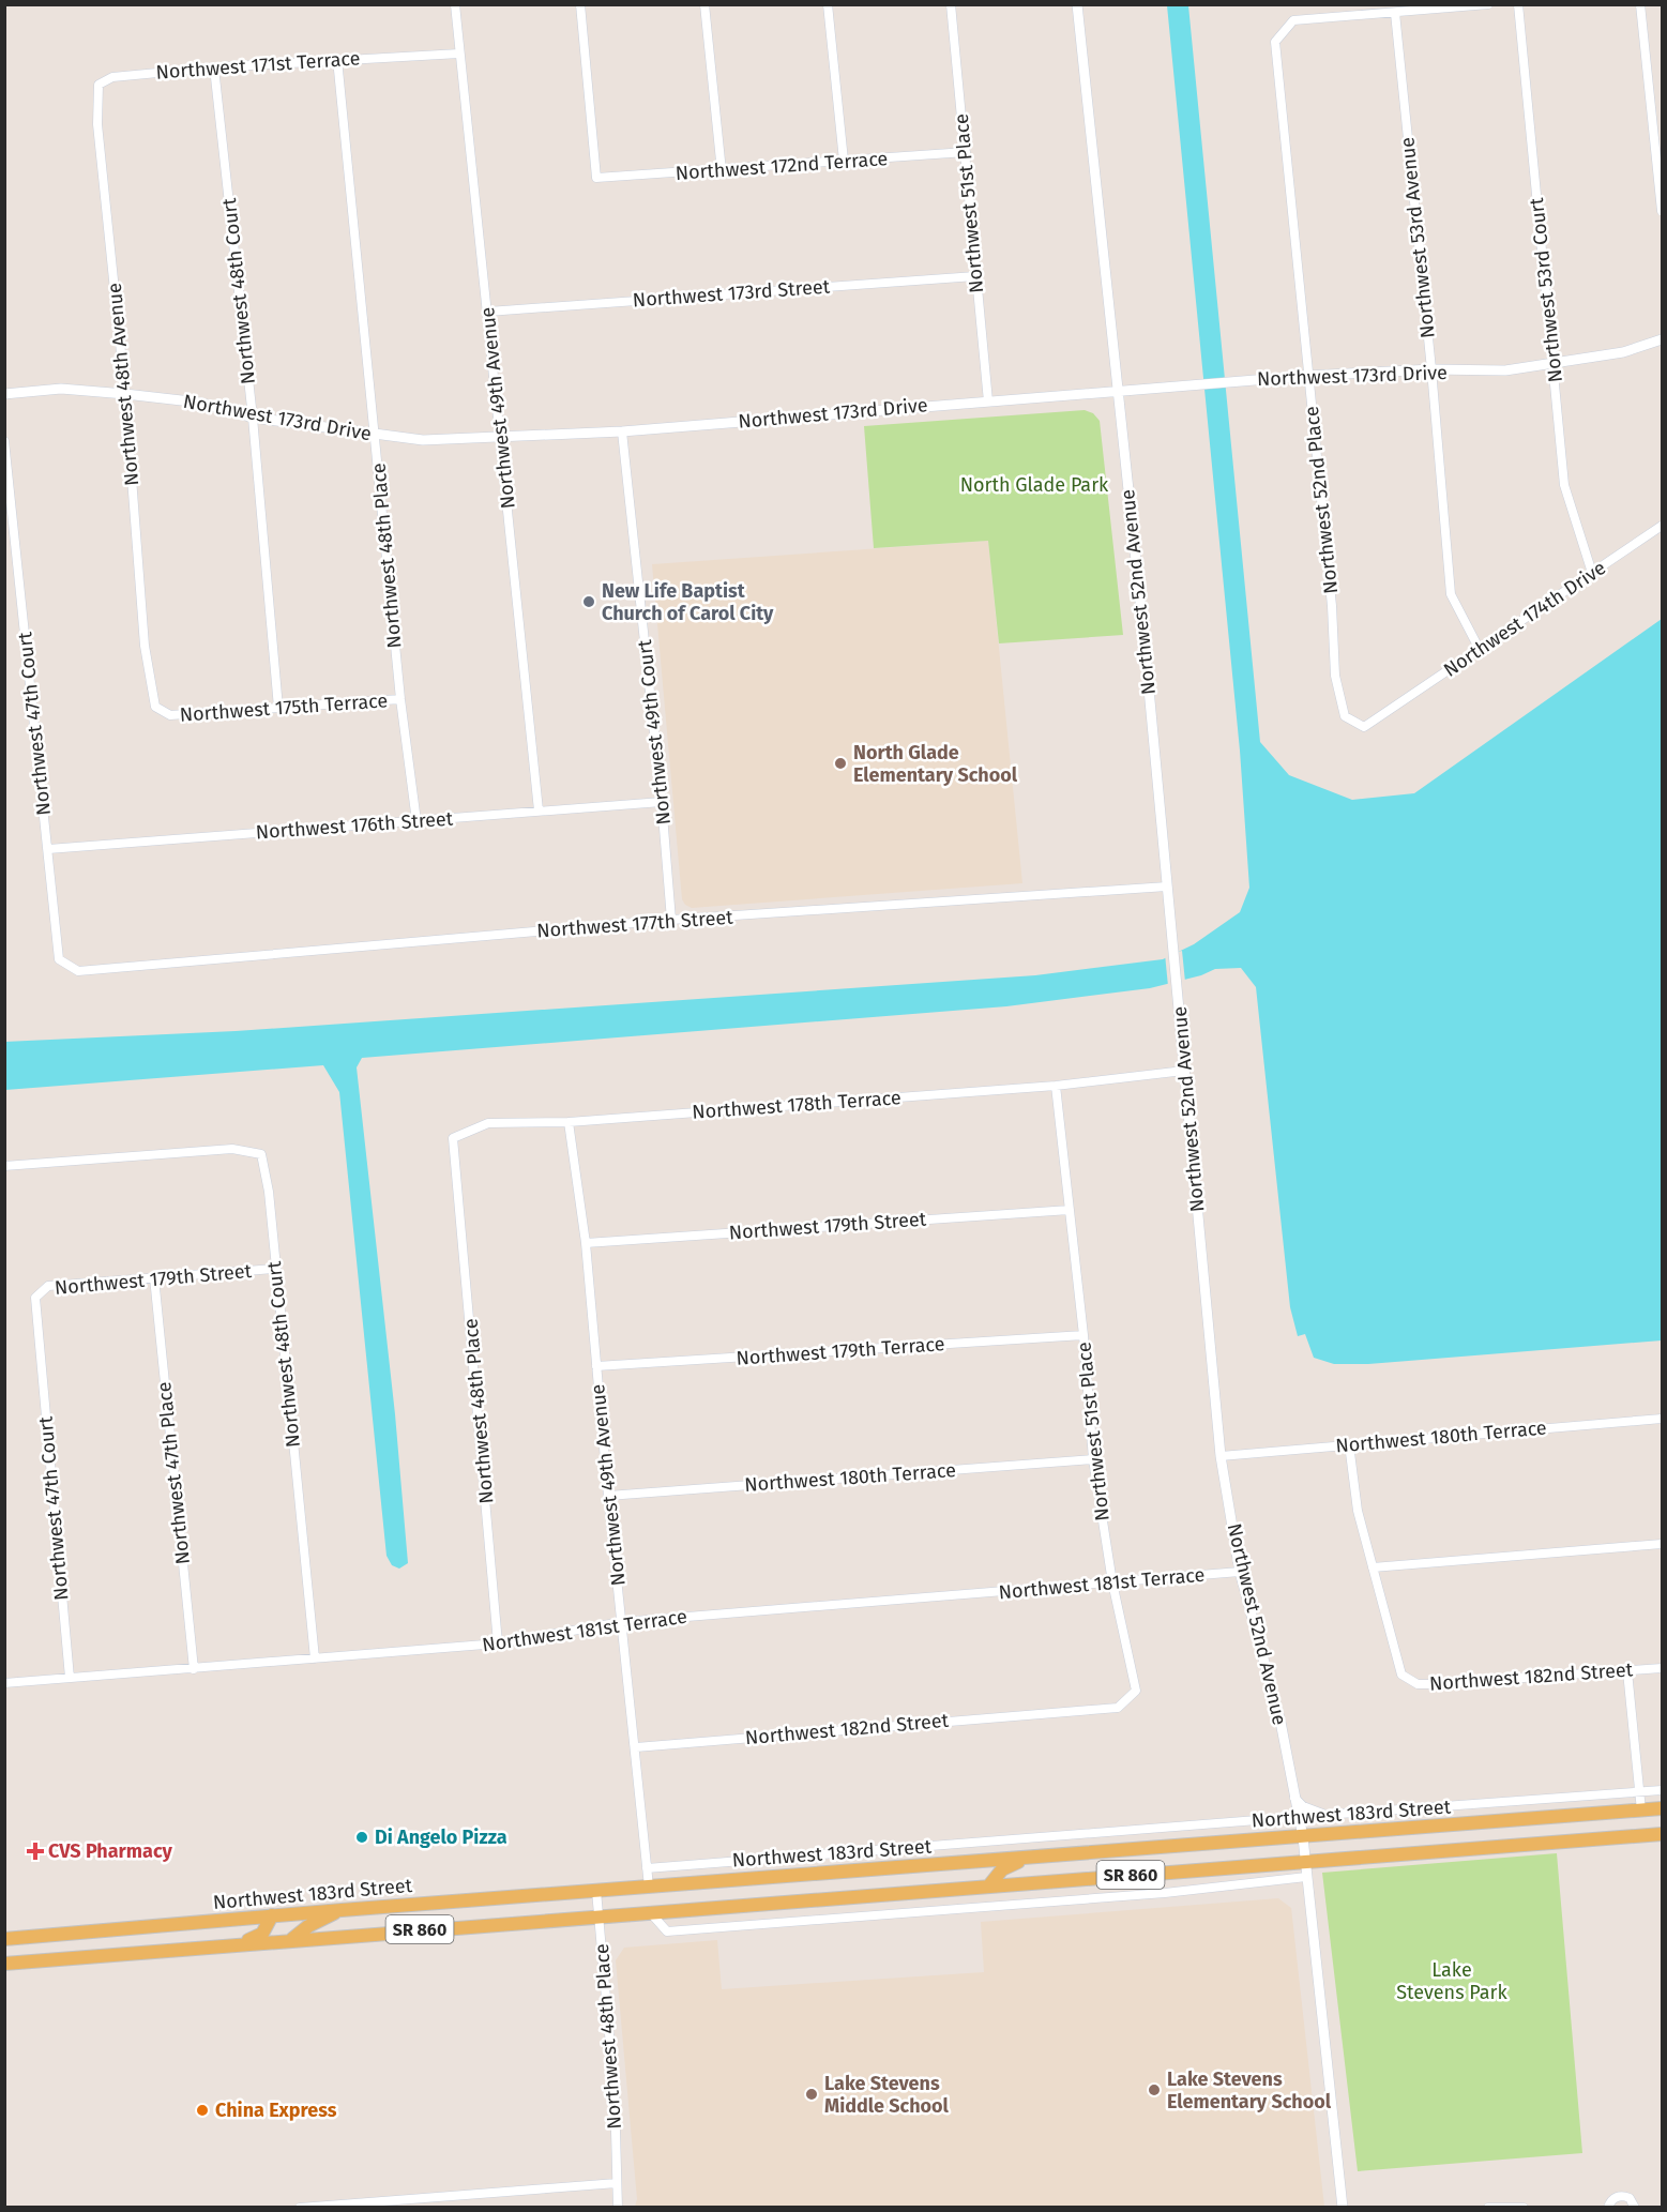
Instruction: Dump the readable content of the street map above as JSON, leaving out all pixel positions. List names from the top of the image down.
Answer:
{
  "streets": {
    "main road": ["Northwest 183rd Street", "SR 860"],
    "street": [
      "Northwest 171st Terrace",
      "Northwest 172nd Terrace",
      "Northwest 51st Place",
      "Northwest 53rd Avenue",
      "Northwest 53rd Court",
      "Northwest 48th Court",
      "Northwest 173rd Street",
      "Northwest 173rd Drive",
      "Northwest 48th Avenue",
      "Northwest 49th Avenue",
      "Northwest 52nd Place",
      "Northwest 48th Place",
      "Northwest 52nd Avenue",
      "Northwest 174th Drive",
      "Northwest 175th Terrace",
      "Northwest 47th Court",
      "Northwest 49th Court",
      "Northwest 176th Street",
      "Northwest 177th Street",
      "Northwest 178th Terrace",
      "Northwest 179th Street",
      "Northwest 179th Terrace",
      "Northwest 180th Terrace",
      "Northwest 47th Place",
      "Northwest 181st Terrace",
      "Northwest 182nd Street"
    ]
  },
  "crossings": [
    ["Northwest 171st Terrace", "Northwest 48th Court"],
    ["Northwest 171st Terrace", "Northwest 48th Avenue"],
    ["Northwest 171st Terrace", "Northwest 49th Avenue"],
    ["Northwest 171st Terrace", "Northwest 48th Place"],
    ["Northwest 172nd Terrace", "Northwest 51st Place"],
    ["Northwest 51st Place", "Northwest 173rd Street"],
    ["Northwest 51st Place", "Northwest 173rd Drive"],
    ["Northwest 51st Place", "Northwest 178th Terrace"],
    ["Northwest 51st Place", "Northwest 179th Street"],
    ["Northwest 51st Place", "Northwest 179th Terrace"],
    ["Northwest 51st Place", "Northwest 180th Terrace"],
    ["Northwest 51st Place", "Northwest 181st Terrace"],
    ["Northwest 51st Place", "Northwest 182nd Street"],
    ["Northwest 53rd Avenue", "Northwest 173rd Drive"],
    ["Northwest 53rd Avenue", "Northwest 52nd Place"],
    ["Northwest 53rd Avenue", "Northwest 174th Drive"],
    ["Northwest 53rd Court", "Northwest 173rd Drive"],
    ["Northwest 53rd Court", "Northwest 174th Drive"],
    ["Northwest 48th Court", "Northwest 173rd Drive"],
    ["Northwest 48th Court", "Northwest 175th Terrace"],
    ["Northwest 48th Court", "Northwest 179th Street"],
    ["Northwest 48th Court", "Northwest 181st Terrace"],
    ["Northwest 173rd Street", "Northwest 49th Avenue"],
    ["Northwest 173rd Drive", "Northwest 48th Avenue"],
    ["Northwest 173rd Drive", "Northwest 49th Avenue"],
    ["Northwest 173rd Drive", "Northwest 52nd Place"],
    ["Northwest 173rd Drive", "Northwest 48th Place"],
    ["Northwest 173rd Drive", "Northwest 52nd Avenue"],
    ["Northwest 173rd Drive", "Northwest 49th Court"],
    ["Northwest 48th Avenue", "Northwest 175th Terrace"],
    ["Northwest 49th Avenue", "Northwest 176th Street"],
    ["Northwest 49th Avenue", "Northwest 178th Terrace"],
    ["Northwest 49th Avenue", "Northwest 179th Street"],
    ["Northwest 49th Avenue", "Northwest 179th Terrace"],
    ["Northwest 49th Avenue", "Northwest 180th Terrace"],
    ["Northwest 49th Avenue", "Northwest 181st Terrace"],
    ["Northwest 49th Avenue", "Northwest 182nd Street"],
    ["Northwest 49th Avenue", "Northwest 183rd Street"],
    ["Northwest 52nd Place", "Northwest 174th Drive"],
    ["Northwest 48th Place", "Northwest 175th Terrace"],
    ["Northwest 48th Place", "Northwest 176th Street"],
    ["Northwest 48th Place", "Northwest 178th Terrace"],
    ["Northwest 48th Place", "Northwest 181st Terrace"],
    ["Northwest 48th Place", "Northwest 183rd Street"],
    ["Northwest 48th Place", "SR 860"],
    ["Northwest 52nd Avenue", "Northwest 177th Street"],
    ["Northwest 52nd Avenue", "Northwest 178th Terrace"],
    ["Northwest 52nd Avenue", "Northwest 180th Terrace"],
    ["Northwest 52nd Avenue", "Northwest 181st Terrace"],
    ["Northwest 52nd Avenue", "Northwest 183rd Street"],
    ["Northwest 52nd Avenue", "SR 860"],
    ["Northwest 47th Court", "Northwest 176th Street"],
    ["Northwest 47th Court", "Northwest 177th Street"],
    ["Northwest 47th Court", "Northwest 179th Street"],
    ["Northwest 47th Court", "Northwest 181st Terrace"],
    ["Northwest 49th Court", "Northwest 176th Street"],
    ["Northwest 49th Court", "Northwest 177th Street"],
    ["Northwest 179th Street", "Northwest 47th Place"],
    ["Northwest 47th Place", "Northwest 181st Terrace"]
  ],
  "parks": ["North Glade Park", "Lake Stevens Park"],
  "places": {
    "other": [
      "New Life Baptist Church of Carol City",
      "North Glade Elementary School",
      "Di Angelo Pizza",
      "Lake Stevens Elementary School",
      "Lake Stevens Middle School",
      "China Express"
    ],
    "health": ["CVS Pharmacy"]
  }
}
